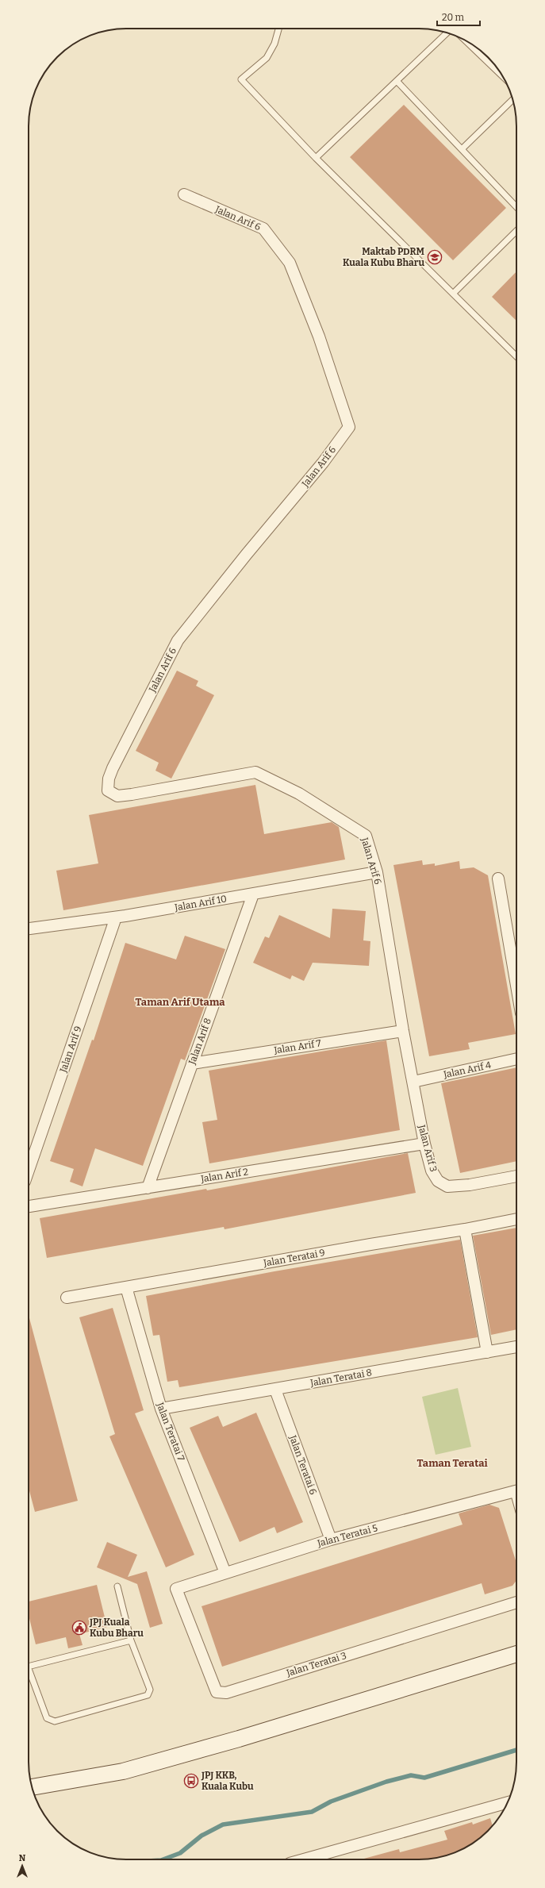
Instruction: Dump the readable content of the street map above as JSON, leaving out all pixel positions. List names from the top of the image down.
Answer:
{
  "streets": {
    "street": [
      "Jalan Arif 6",
      "Jalan Arif 10",
      "Jalan Arif 8",
      "Jalan Arif 7",
      "Jalan Arif 9",
      "Jalan Arif 4",
      "Jalan Arif 3",
      "Jalan Arif 2",
      "Jalan Teratai 9",
      "Jalan Teratai 8",
      "Jalan Teratai 7",
      "Jalan Teratai 6",
      "Jalan Teratai 5",
      "Jalan Teratai 3"
    ]
  },
  "crossings": [
    ["Jalan Arif 6", "Jalan Arif 10"],
    ["Jalan Arif 6", "Jalan Arif 7"],
    ["Jalan Arif 6", "Jalan Arif 3"],
    ["Jalan Arif 10", "Jalan Arif 8"],
    ["Jalan Arif 10", "Jalan Arif 9"],
    ["Jalan Arif 8", "Jalan Arif 7"],
    ["Jalan Arif 8", "Jalan Arif 2"],
    ["Jalan Arif 7", "Jalan Arif 3"],
    ["Jalan Arif 4", "Jalan Arif 3"],
    ["Jalan Arif 3", "Jalan Arif 2"],
    ["Jalan Teratai 9", "Jalan Teratai 7"],
    ["Jalan Teratai 8", "Jalan Teratai 7"],
    ["Jalan Teratai 8", "Jalan Teratai 6"],
    ["Jalan Teratai 7", "Jalan Teratai 5"],
    ["Jalan Teratai 6", "Jalan Teratai 5"],
    ["Jalan Teratai 5", "Jalan Teratai 3"]
  ],
  "districts": ["Taman Arif Utama", "Taman Teratai"],
  "places": {
    "school or university": ["Maktab PDRM Kuala Kubu Bharu"],
    "public building": ["JPJ Kuala Kubu Bharu"],
    "bus stop": ["JPJ KKB, Kuala Kubu"]
  },
  "scale_bar": "20 m",
  "north": "top"
}
